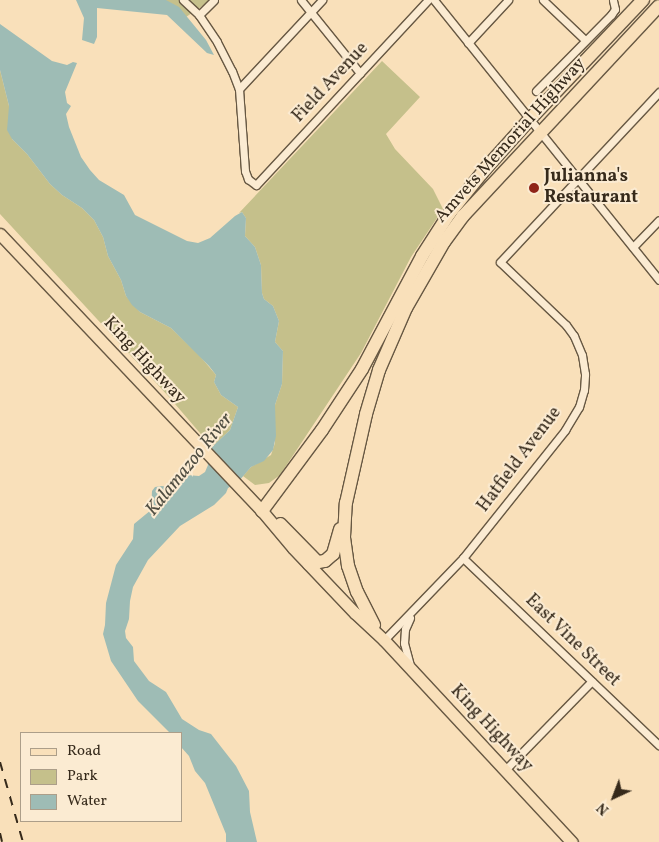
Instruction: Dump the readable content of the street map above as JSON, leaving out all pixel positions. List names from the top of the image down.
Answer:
{
  "streets": {
    "highway": ["Amvets Memorial Highway"],
    "main road": ["King Highway"],
    "street": ["Field Avenue", "Hatfield Avenue", "East Vine Street"]
  },
  "crossings": [
    ["Amvets Memorial Highway", "King Highway"],
    ["King Highway", "Hatfield Avenue"],
    ["Hatfield Avenue", "East Vine Street"]
  ],
  "water": ["Kalamazoo River"],
  "places": ["Julianna's Restaurant"],
  "legend": ["Road", "Park", "Water"],
  "north": "bottom left"
}
